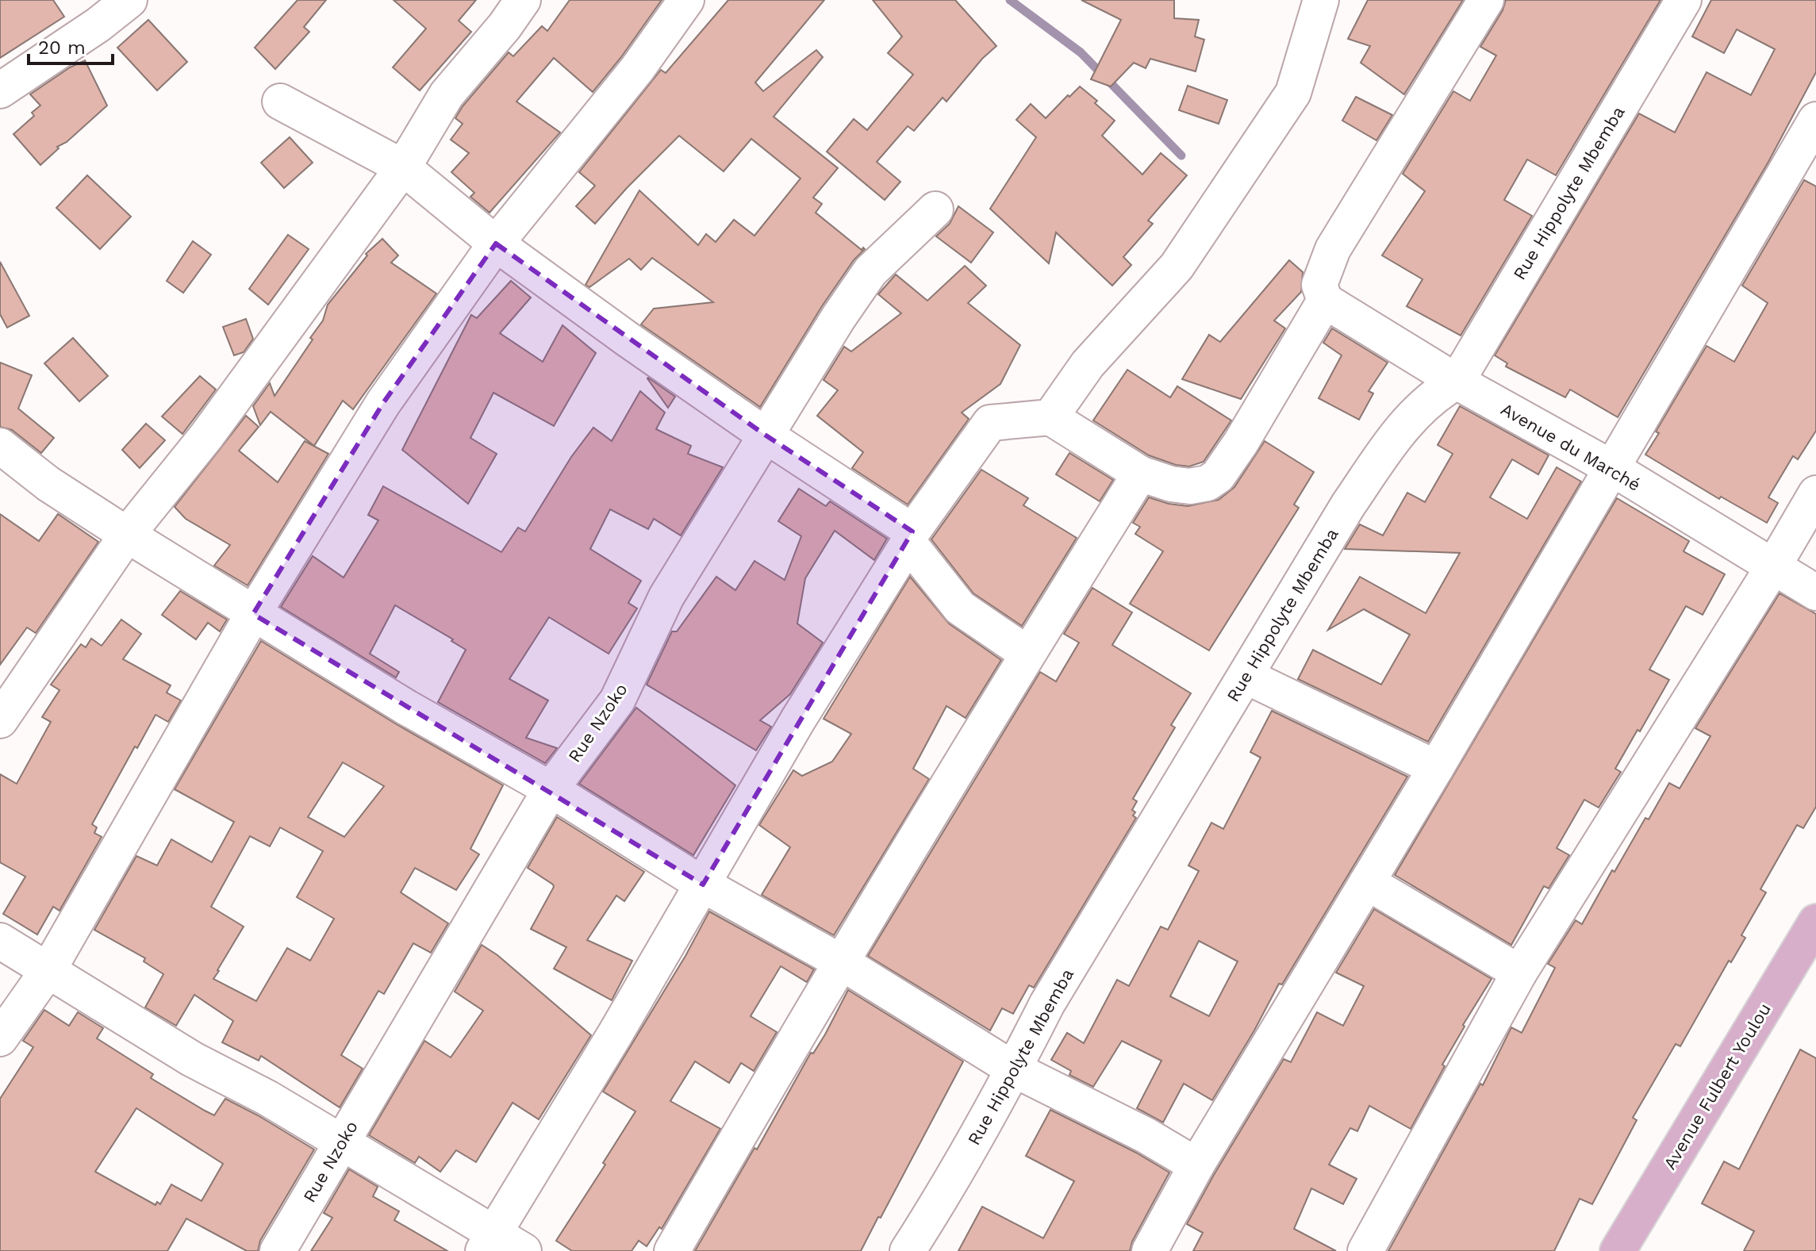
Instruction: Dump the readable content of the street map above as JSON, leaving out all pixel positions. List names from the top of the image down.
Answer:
{
  "streets": {
    "main road": ["Avenue Fulbert Youlou"],
    "street": ["Rue Hippolyte Mbemba", "Avenue du Marché", "Rue Nzoko"]
  },
  "crossings": [
    ["Rue Hippolyte Mbemba", "Avenue du Marché"]
  ],
  "scale_bar": "20 m"
}
